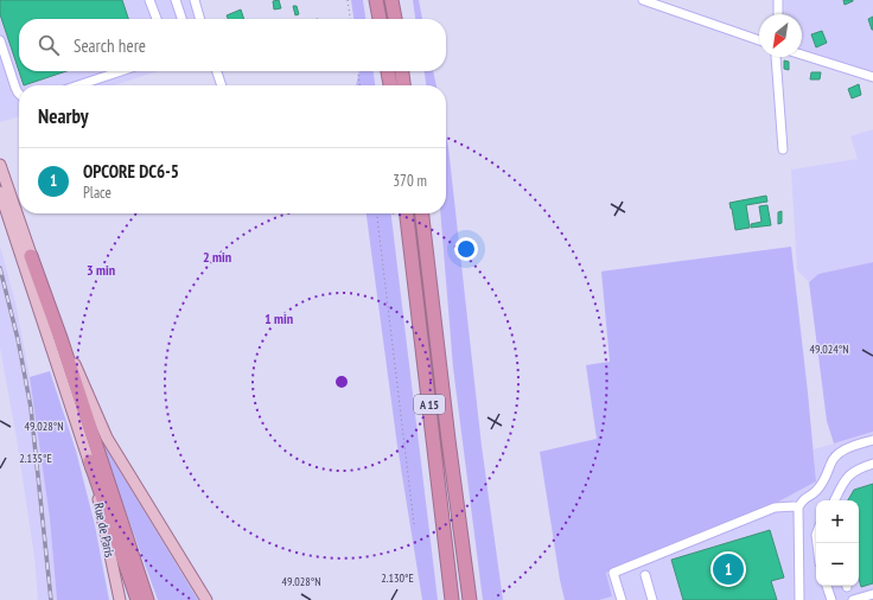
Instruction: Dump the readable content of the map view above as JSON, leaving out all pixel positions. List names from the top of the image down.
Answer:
{
  "streets": {
    "highway": ["A 15"],
    "main road": ["Rue de Paris"]
  },
  "north": "bottom left",
  "page": {
    "search": "Search here",
    "heading": "Nearby",
    "list": [
      {
        "mark": "1",
        "name": "OPCORE DC6-5",
        "note": "Place",
        "value": "370 m"
      }
    ],
    "map_buttons": ["+", "−"],
    "pins": "1"
  },
  "coordinates": [
    "49.024°N",
    "49.028°N",
    "2.135°E",
    "2.130°E"
  ],
  "rings": ["2 min", "3 min", "1 min"]
}
